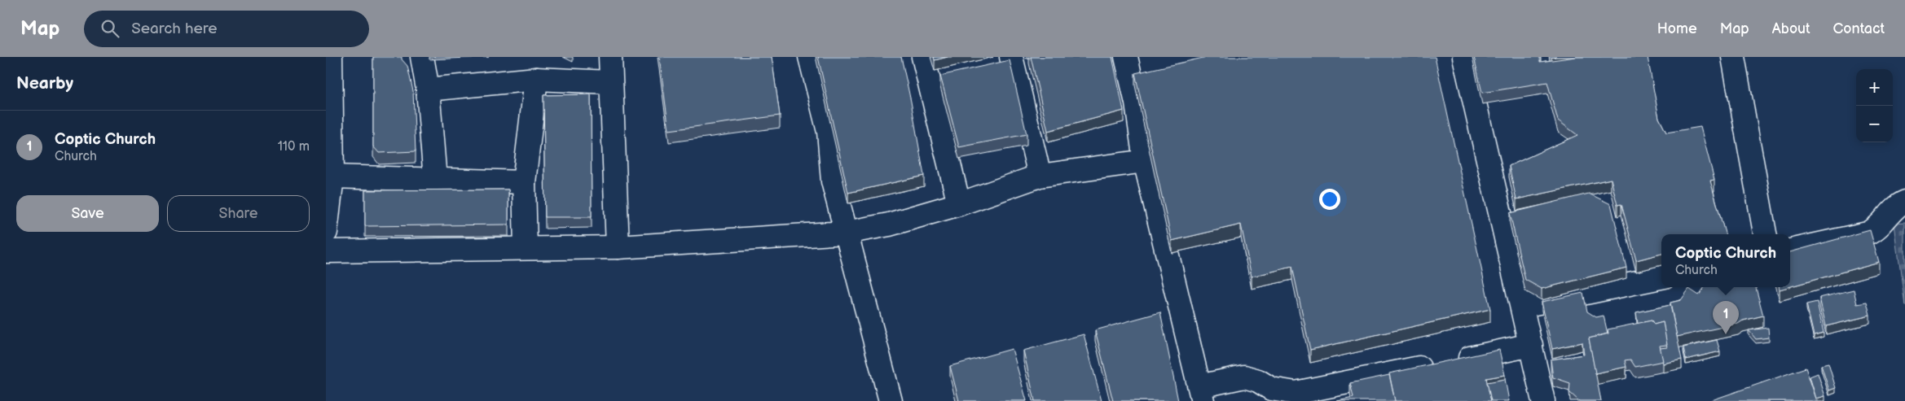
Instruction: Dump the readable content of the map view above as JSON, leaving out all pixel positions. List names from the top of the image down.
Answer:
{
  "page": {
    "header": "Map",
    "search": "Search here",
    "nav": [
      "Home",
      "Map",
      "About",
      "Contact"
    ],
    "heading": "Nearby",
    "map_buttons": ["+", "−"],
    "list": [
      {
        "mark": "1",
        "name": "Coptic Church",
        "note": "Church",
        "value": "110 m"
      }
    ],
    "buttons": ["Save", "Share"],
    "popup": ["Coptic Church", "Church"],
    "pins": "1"
  }
}
